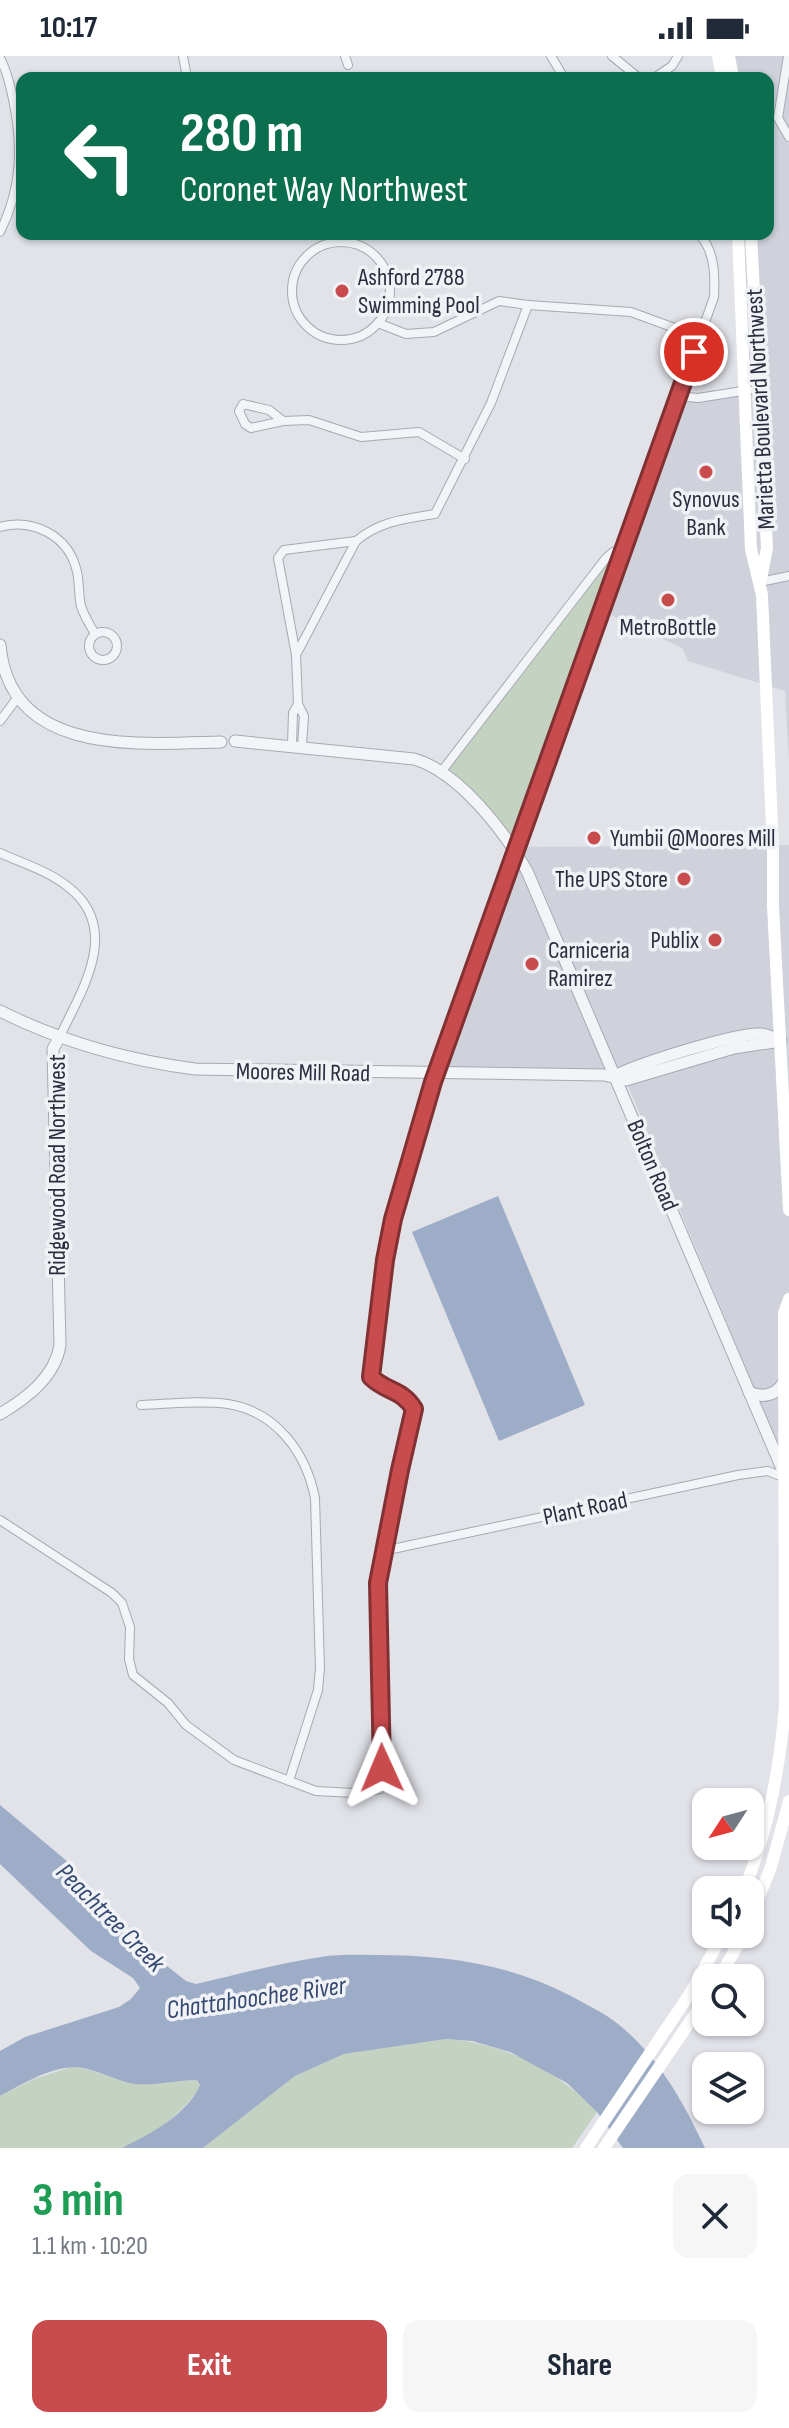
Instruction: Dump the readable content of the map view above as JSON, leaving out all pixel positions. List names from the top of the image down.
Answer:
{
  "streets": {
    "main road": ["Marietta Boulevard Northwest"],
    "street": [
      "Moores Mill Road",
      "Ridgewood Road Northwest",
      "Bolton Road",
      "Plant Road"
    ]
  },
  "crossings": [
    ["Moores Mill Road", "Ridgewood Road Northwest"],
    ["Moores Mill Road", "Bolton Road"],
    ["Bolton Road", "Plant Road"]
  ],
  "water": ["Peachtree Creek", "Chattahoochee River"],
  "places": [
    "Ashford 2788 Swimming Pool",
    "Synovus Bank",
    "MetroBottle",
    "Yumbii @Moores Mill",
    "The UPS Store",
    "Publix",
    "Carniceria Ramirez"
  ],
  "north": "bottom left",
  "page": {
    "status": "10:17",
    "turn": ["280 m", "Coronet Way Northwest"],
    "heading": ["3 min", "1.1 km · 10:20"],
    "buttons": ["Exit", "Share"]
  }
}
